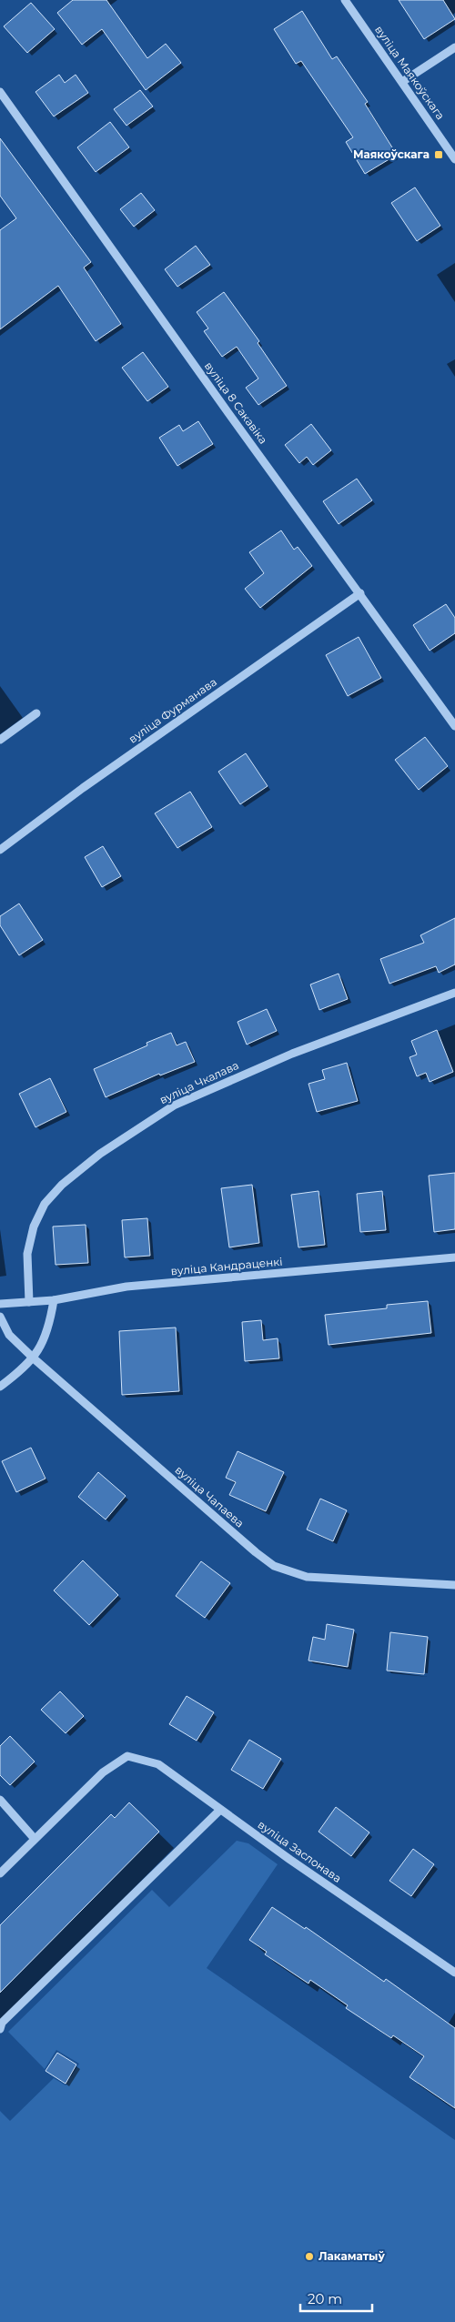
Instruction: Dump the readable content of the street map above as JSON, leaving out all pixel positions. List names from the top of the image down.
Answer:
{
  "streets": {
    "street": [
      "вуліца Маякоўскага",
      "вуліца 8 Сакавіка",
      "вуліца Фурманава",
      "вуліца Чкалава",
      "вуліца Кандраценкі",
      "вуліца Чапаева",
      "вуліца Заслонава"
    ]
  },
  "crossings": [
    ["вуліца 8 Сакавіка", "вуліца Фурманава"],
    ["вуліца Чкалава", "вуліца Кандраценкі"]
  ],
  "places": {
    "transit": ["Маякоўскага"],
    "other": ["Лакаматыў"]
  },
  "scale_bar": "20 m"
}
